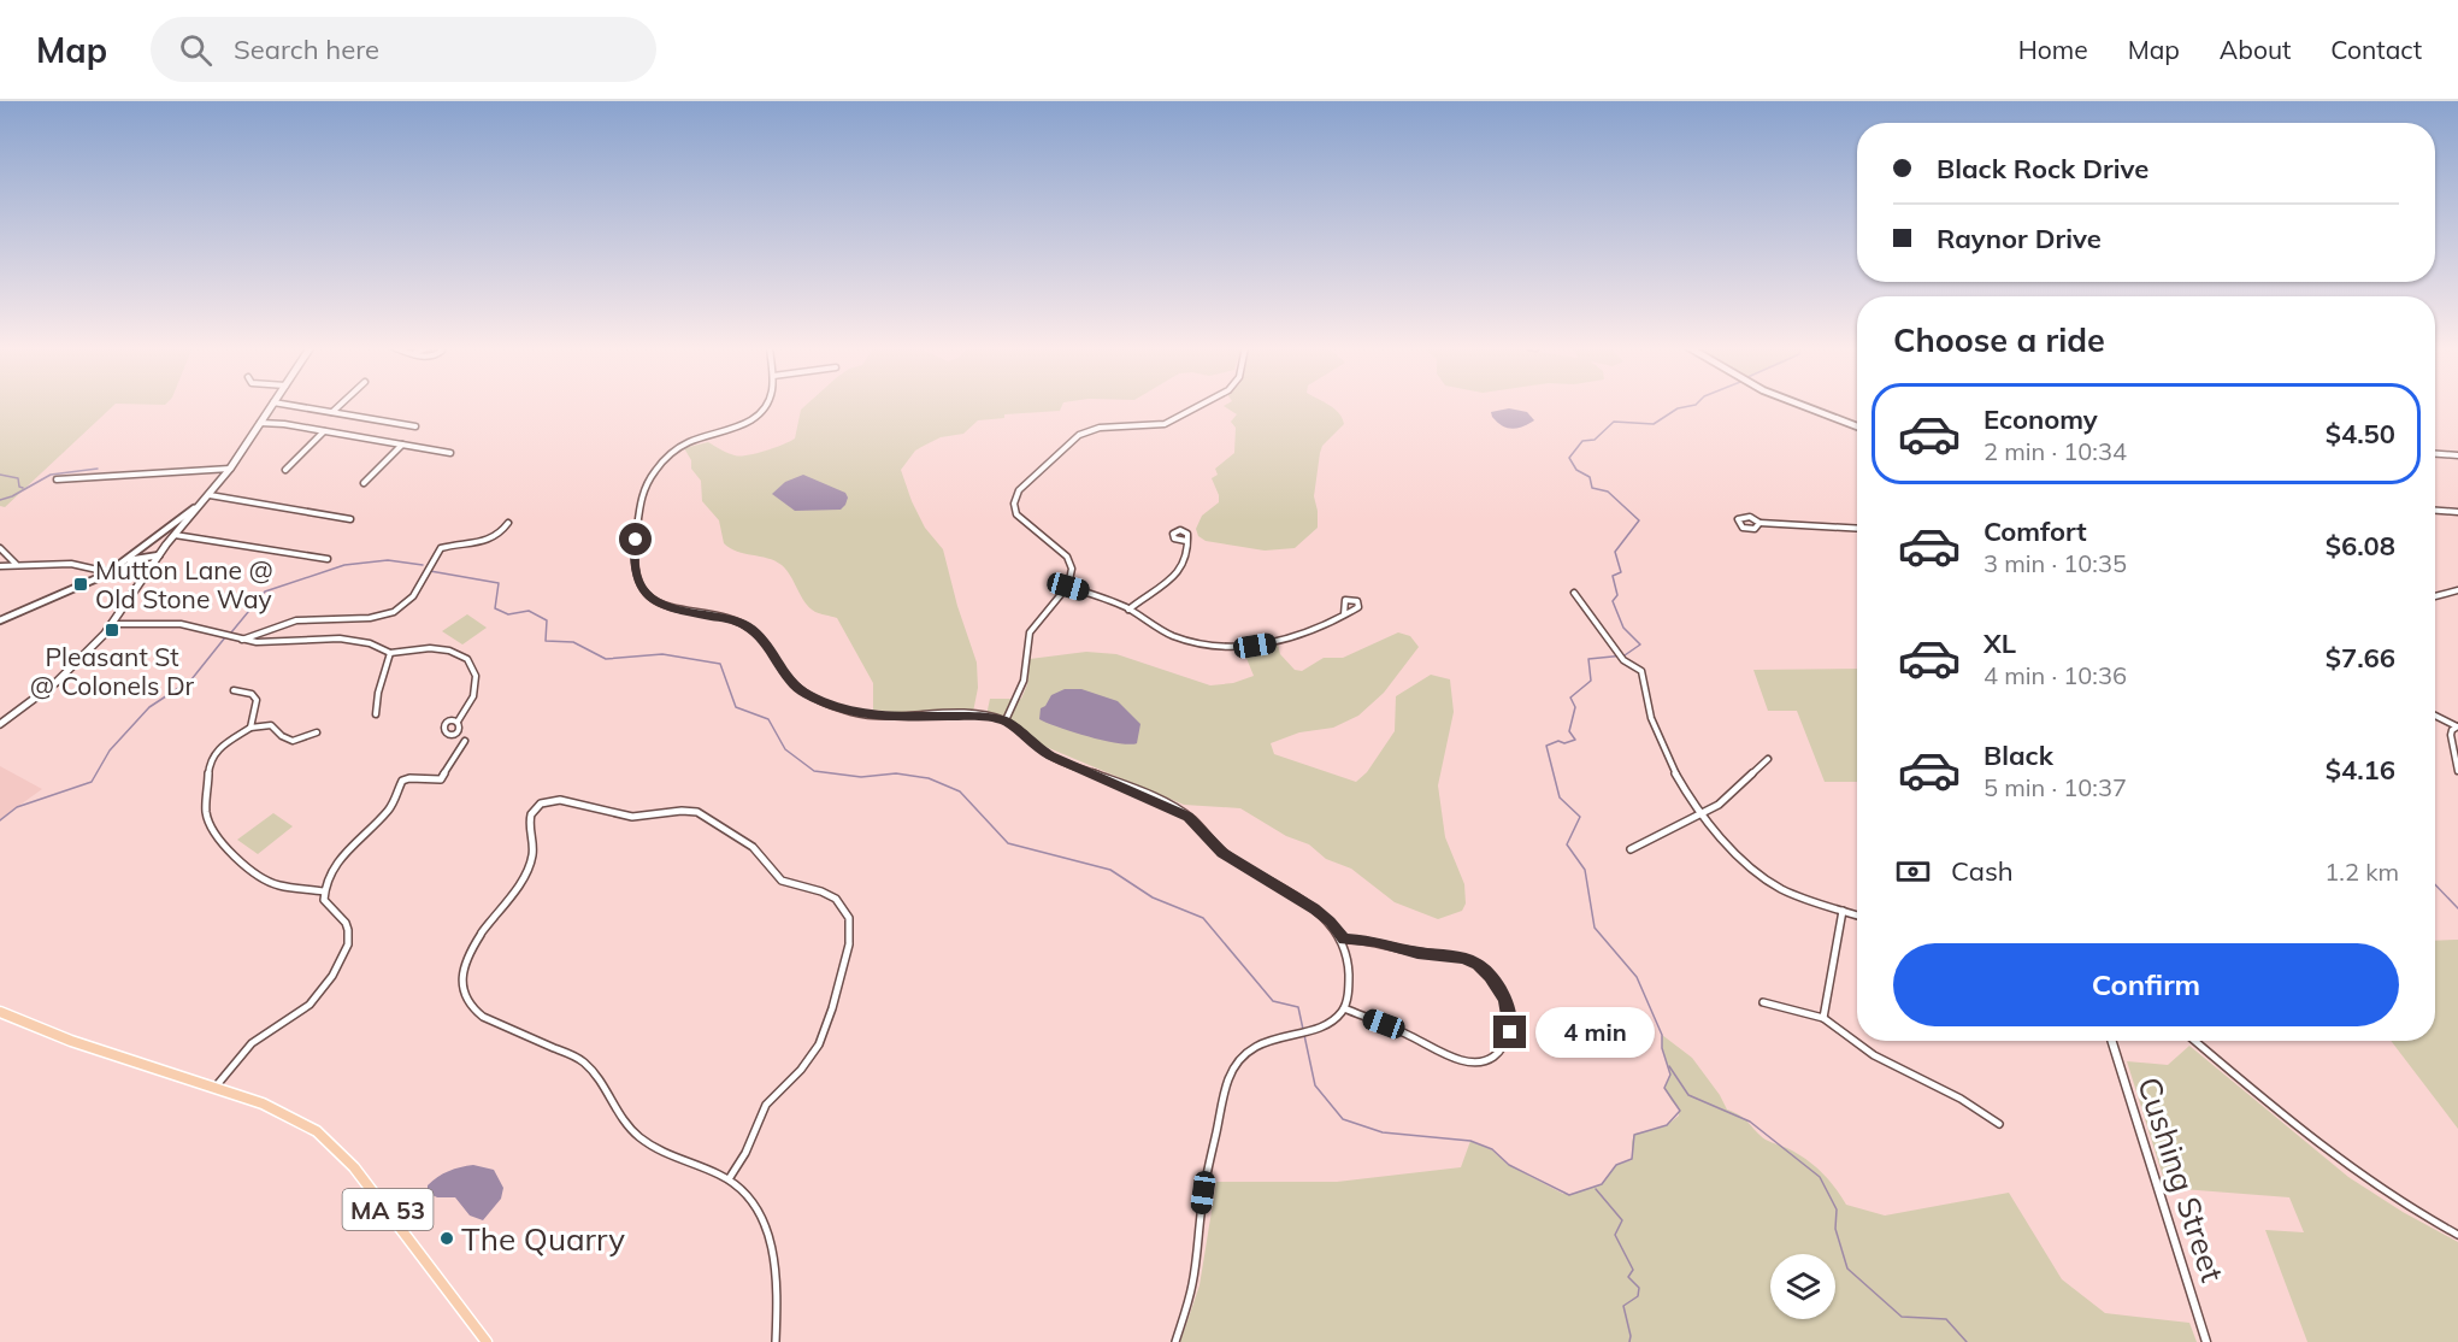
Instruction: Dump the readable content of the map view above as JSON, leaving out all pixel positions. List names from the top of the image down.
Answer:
{
  "streets": {
    "main road": ["MA 53"],
    "street": ["Cushing Street"]
  },
  "places": {
    "transit": ["Mutton Lane @ Old Stone Way", "Pleasant St @ Colonels Dr"],
    "other": ["The Quarry"]
  },
  "page": {
    "header": "Map",
    "search": "Search here",
    "nav": [
      "Home",
      "Map",
      "About",
      "Contact"
    ],
    "banner": ["Black Rock Drive", "Raynor Drive"],
    "heading": "Choose a ride",
    "list": [
      {
        "name": "Economy",
        "note": "2 min · 10:34",
        "value": "$4.50"
      },
      {
        "name": "Comfort",
        "note": "3 min · 10:35",
        "value": "$6.08"
      },
      {
        "name": "XL",
        "note": "4 min · 10:36",
        "value": "$7.66"
      },
      {
        "name": "Black",
        "note": "5 min · 10:37",
        "value": "$4.16"
      }
    ],
    "pay": ["Cash", "1.2 km"],
    "buttons": "Confirm",
    "bubble": "4 min"
  }
}
